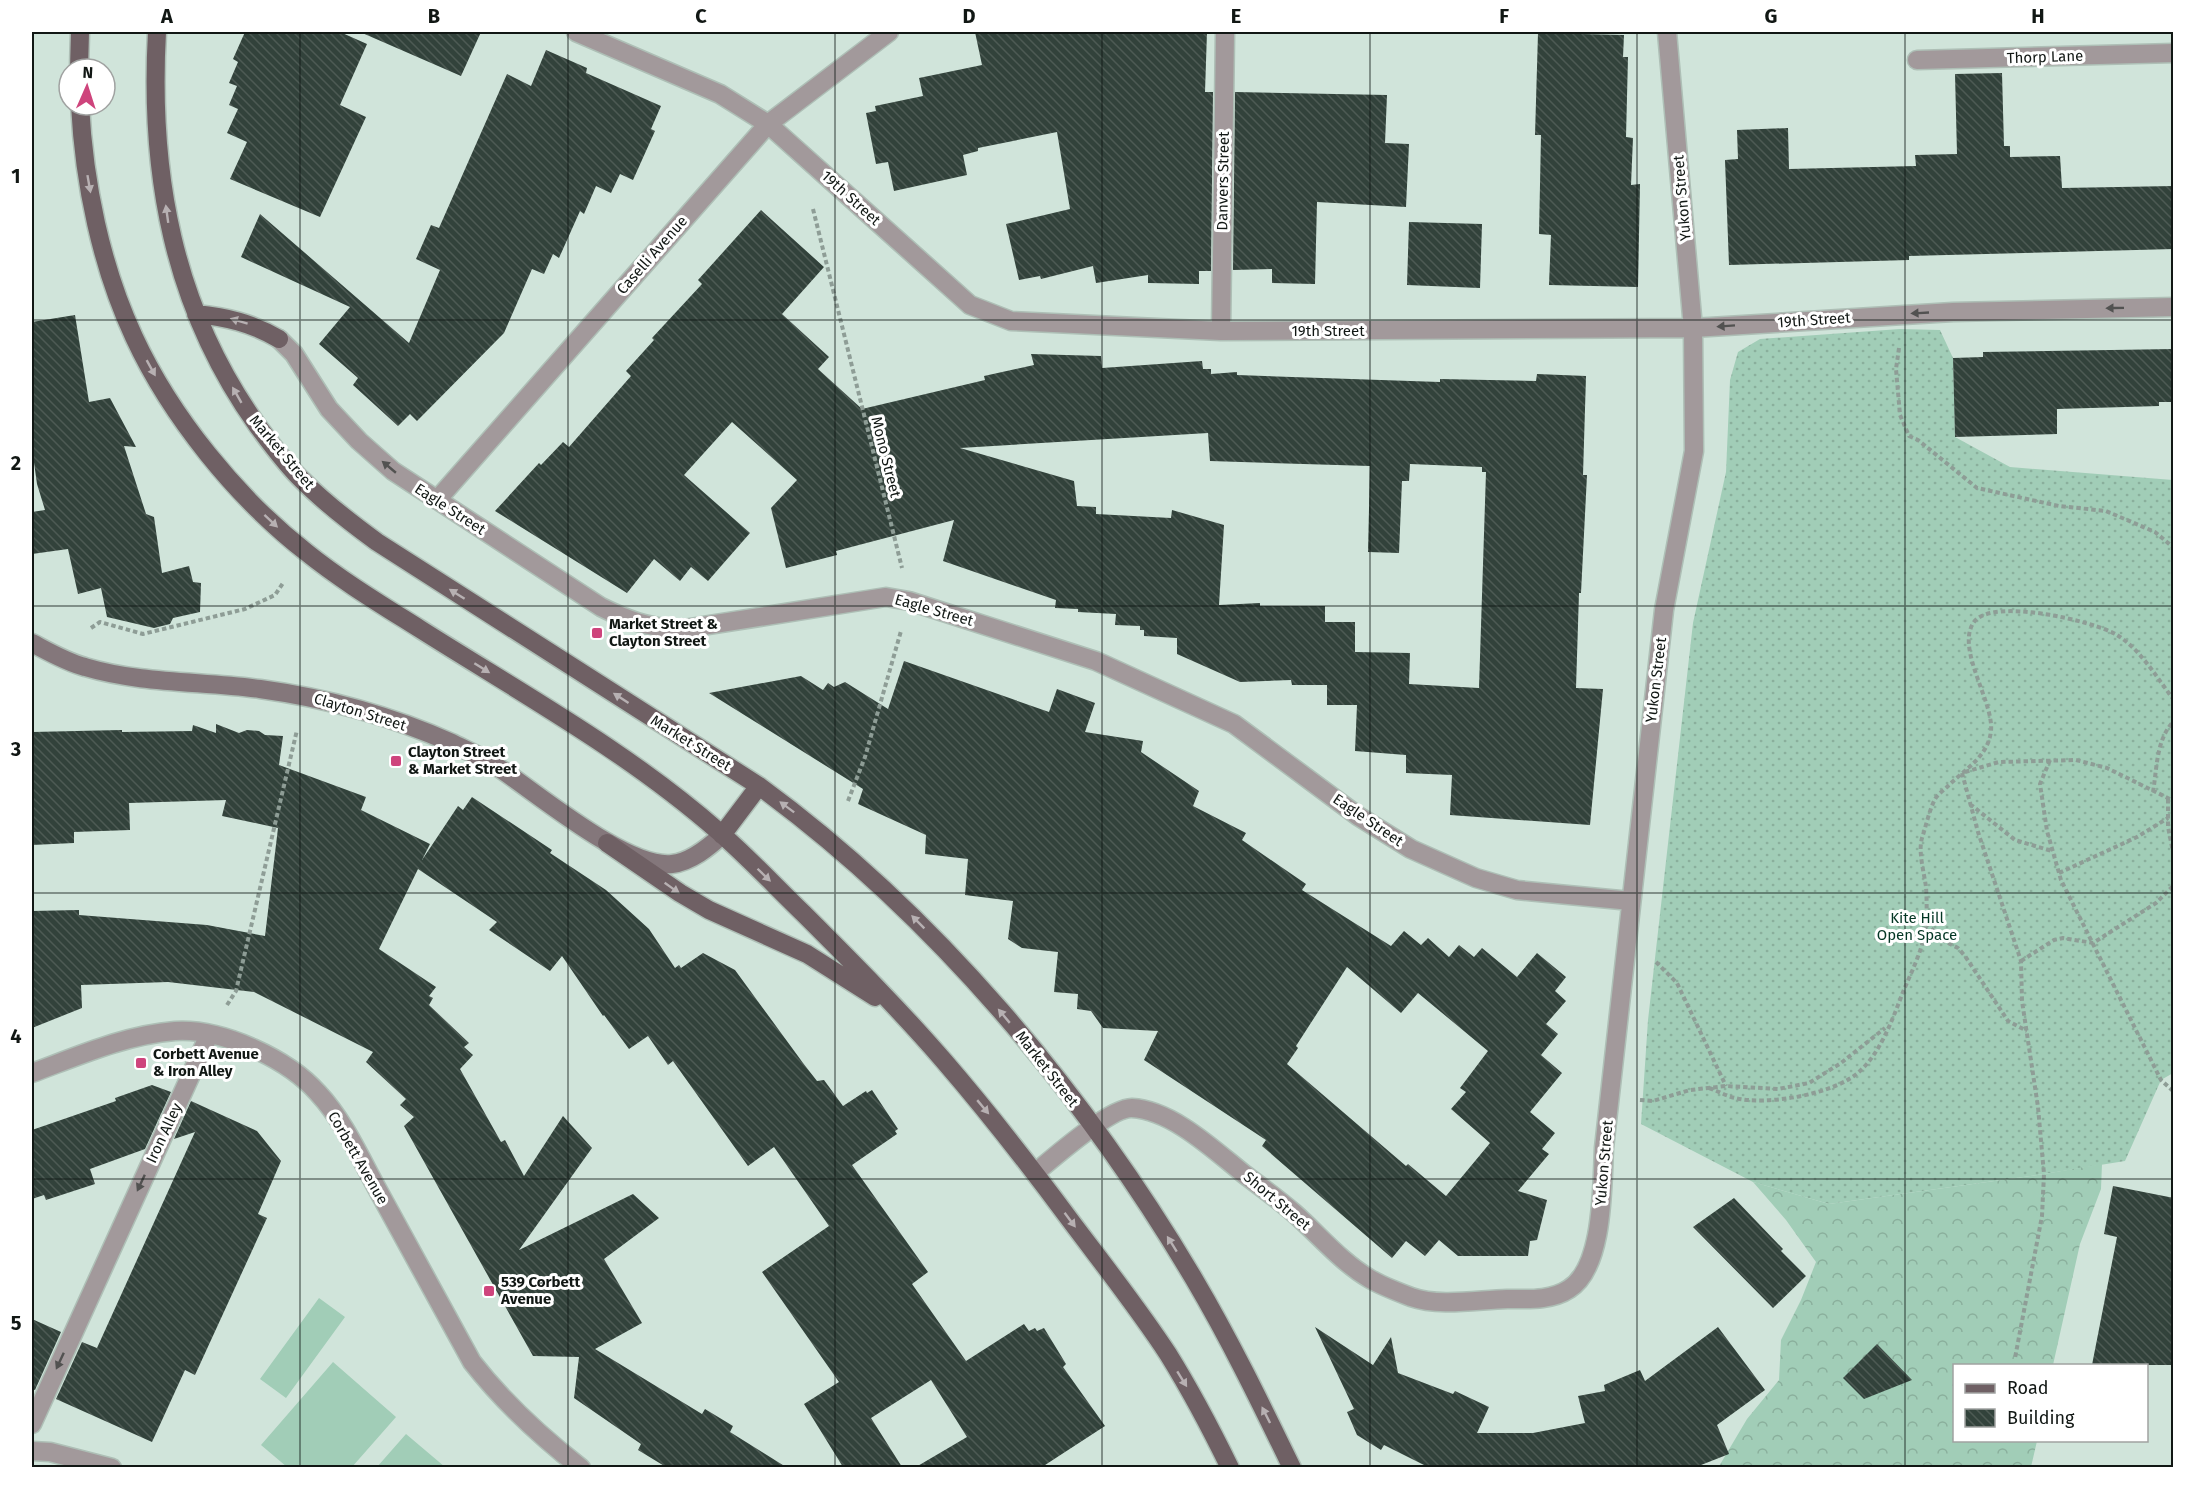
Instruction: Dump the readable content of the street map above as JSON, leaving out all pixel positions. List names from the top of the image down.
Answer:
{
  "streets": {
    "main road": ["Market Street", "Clayton Street"],
    "street": [
      "Thorp Lane",
      "Danvers Street",
      "19th Street",
      "Yukon Street",
      "Caselli Avenue",
      "Eagle Street",
      "Iron Alley",
      "Corbett Avenue",
      "Short Street"
    ],
    "path": ["Mono Street"]
  },
  "crossings": [
    ["Danvers Street", "19th Street"],
    ["19th Street", "Yukon Street"],
    ["19th Street", "Caselli Avenue"],
    ["Yukon Street", "Eagle Street"],
    ["Yukon Street", "Short Street"],
    ["Caselli Avenue", "Eagle Street"],
    ["Market Street", "Short Street"],
    ["Mono Street", "Eagle Street"],
    ["Iron Alley", "Corbett Avenue"]
  ],
  "one_way": ["Iron Alley"],
  "parks": ["Kite Hill Open Space"],
  "places": {
    "transit": [
      "Market Street & Clayton Street",
      "Clayton Street & Market Street",
      "Corbett Avenue & Iron Alley",
      "539 Corbett Avenue"
    ]
  },
  "legend": ["Road", "Building"],
  "north": "top",
  "grid": {
    "columns": [
      "A",
      "B",
      "C",
      "D",
      "E",
      "F",
      "G",
      "H"
    ],
    "rows": [
      "1",
      "2",
      "3",
      "4",
      "5"
    ]
  }
}
